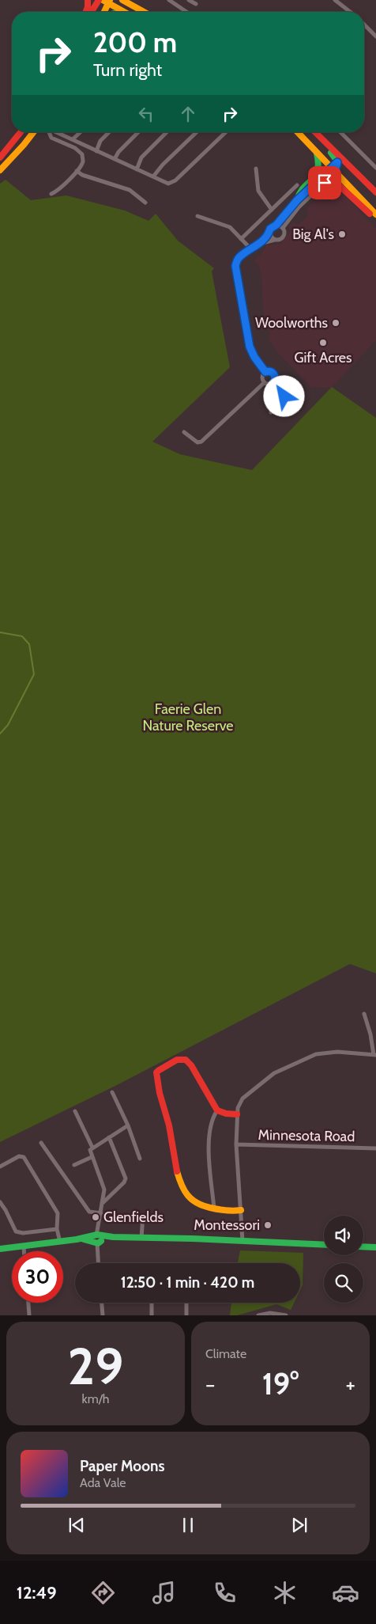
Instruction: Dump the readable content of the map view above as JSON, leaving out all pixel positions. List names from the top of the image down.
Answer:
{
  "streets": {
    "street": ["Minnesota Road"]
  },
  "parks": ["Faerie Glen Nature Reserve"],
  "places": [
    "Big Al's",
    "Woolworths",
    "Gift Acres",
    "Glenfields",
    "Montessori"
  ],
  "page": {
    "turn": ["200 m", "Turn right"],
    "limit": "30",
    "trip": "12:50 · 1 min · 420 m",
    "tile": [
      ["29", "km/h"],
      "Climate"
    ],
    "heat": ["−", "19°", "+"],
    "song": ["Paper Moons", "Ada Vale"],
    "tabs": "12:49"
  }
}
